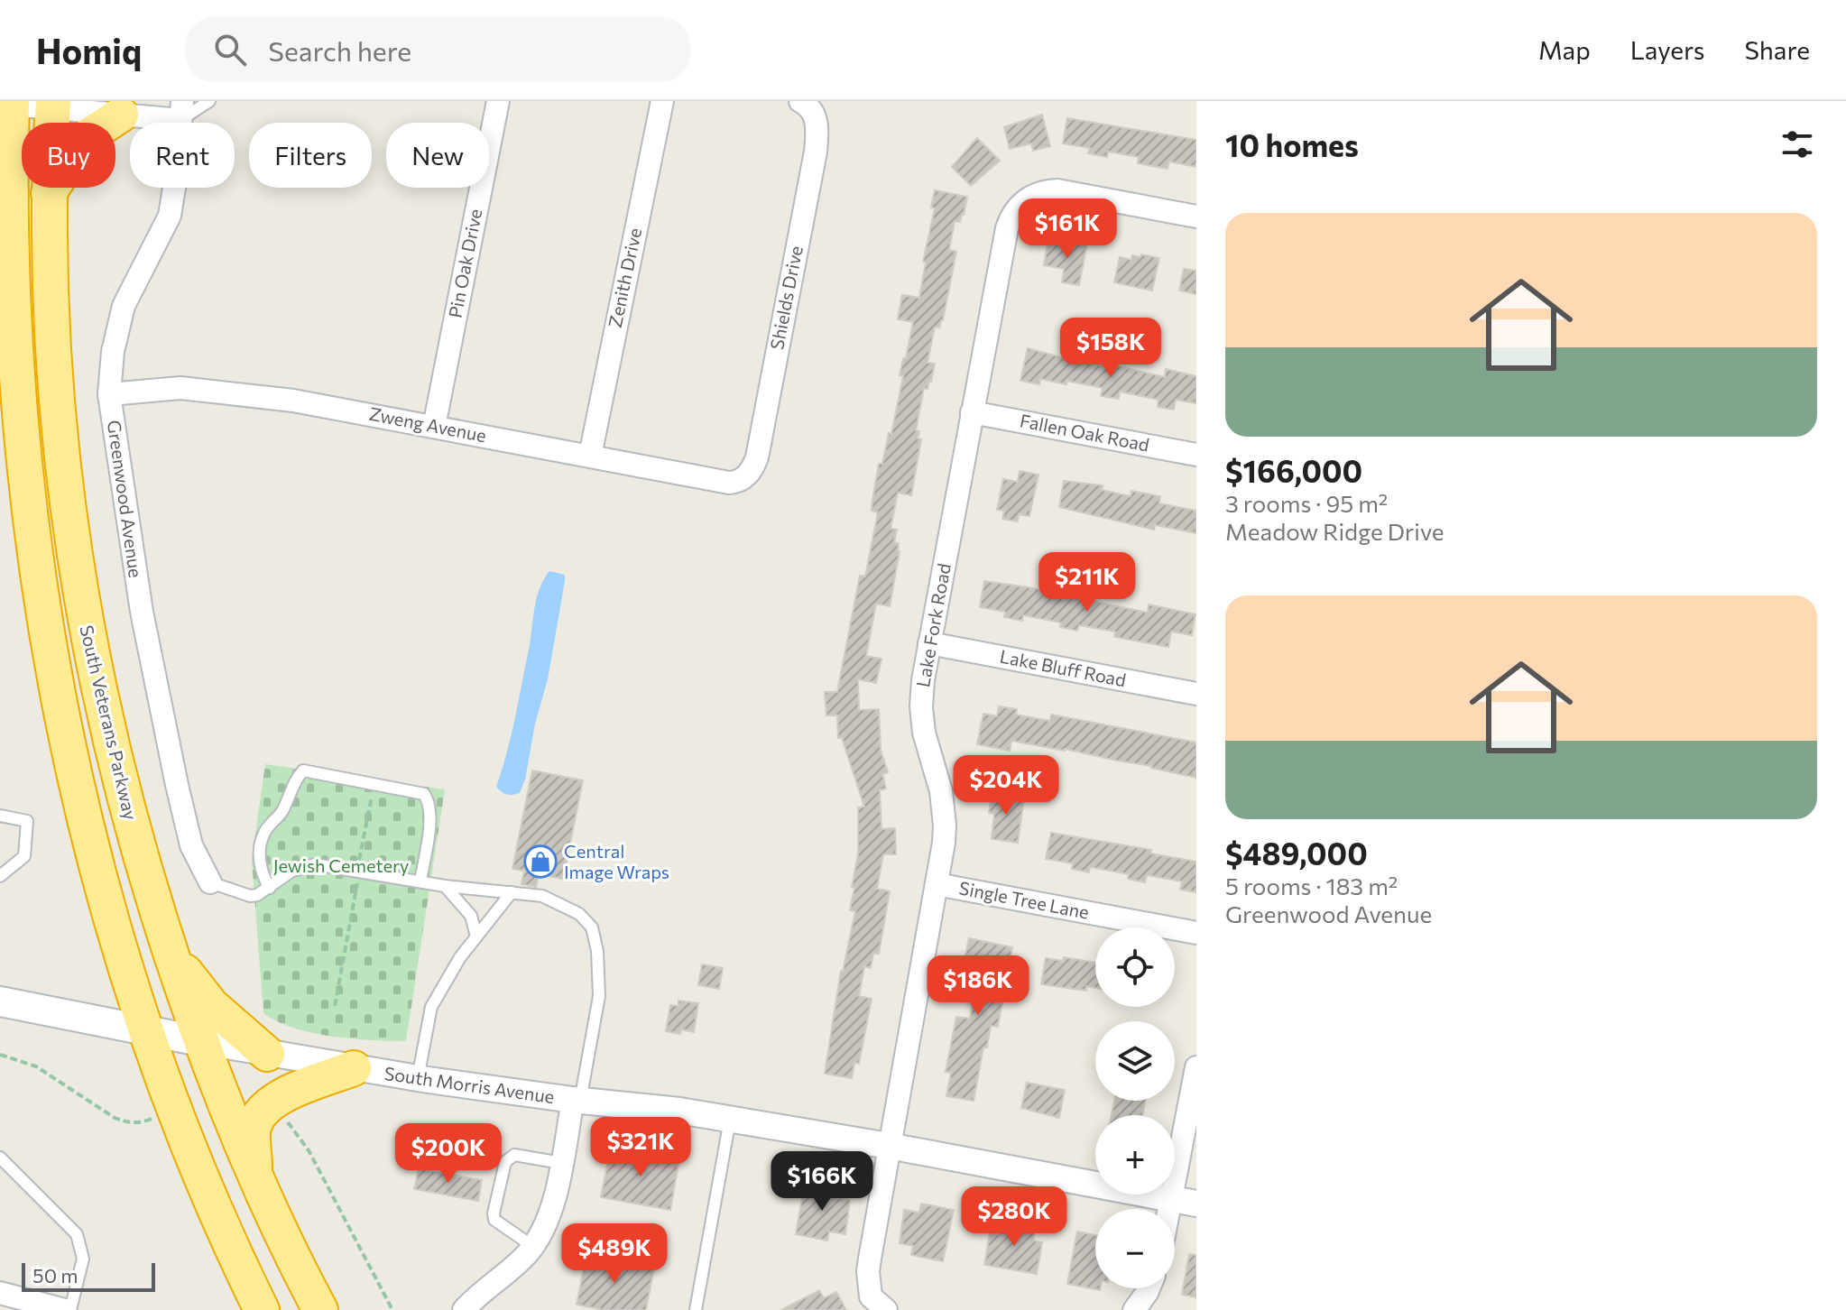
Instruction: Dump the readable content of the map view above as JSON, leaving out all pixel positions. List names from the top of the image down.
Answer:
{
  "streets": {
    "highway": ["South Veterans Parkway"],
    "main road": ["South Morris Avenue"],
    "street": [
      "Pin Oak Drive",
      "Zenith Drive",
      "Shields Drive",
      "Zweng Avenue",
      "Fallen Oak Road",
      "Greenwood Avenue",
      "Lake Fork Road",
      "Lake Bluff Road",
      "Single Tree Lane"
    ]
  },
  "crossings": [
    ["Pin Oak Drive", "Zweng Avenue"],
    ["Zenith Drive", "Zweng Avenue"],
    ["Shields Drive", "Zweng Avenue"],
    ["Zweng Avenue", "Greenwood Avenue"],
    ["Fallen Oak Road", "Lake Fork Road"],
    ["Lake Fork Road", "Lake Bluff Road"],
    ["Lake Fork Road", "Single Tree Lane"],
    ["Lake Fork Road", "South Morris Avenue"],
    ["South Veterans Parkway", "South Morris Avenue"]
  ],
  "parks": ["Jewish Cemetery"],
  "places": {
    "shop": ["Central Image Wraps"]
  },
  "scale_bar": "50 m",
  "page": {
    "header": "Homiq",
    "search": "Search here",
    "nav": ["Map", "Layers", "Share"],
    "heading": "10 homes",
    "chip": [
      "Buy",
      "Rent",
      "Filters",
      "New"
    ],
    "list": [
      {
        "name": "$166,000",
        "note": "3 rooms · 95 m² · Meadow Ridge Drive"
      },
      {
        "name": "$489,000",
        "note": "5 rooms · 183 m² · Greenwood Avenue"
      }
    ],
    "price": [
      "$161K",
      "$158K",
      "$211K",
      "$204K",
      "$186K",
      "$321K",
      "$200K",
      "$166K",
      "$280K",
      "$489K"
    ],
    "map_buttons": ["+", "−"],
    "scale": "50 m"
  }
}
